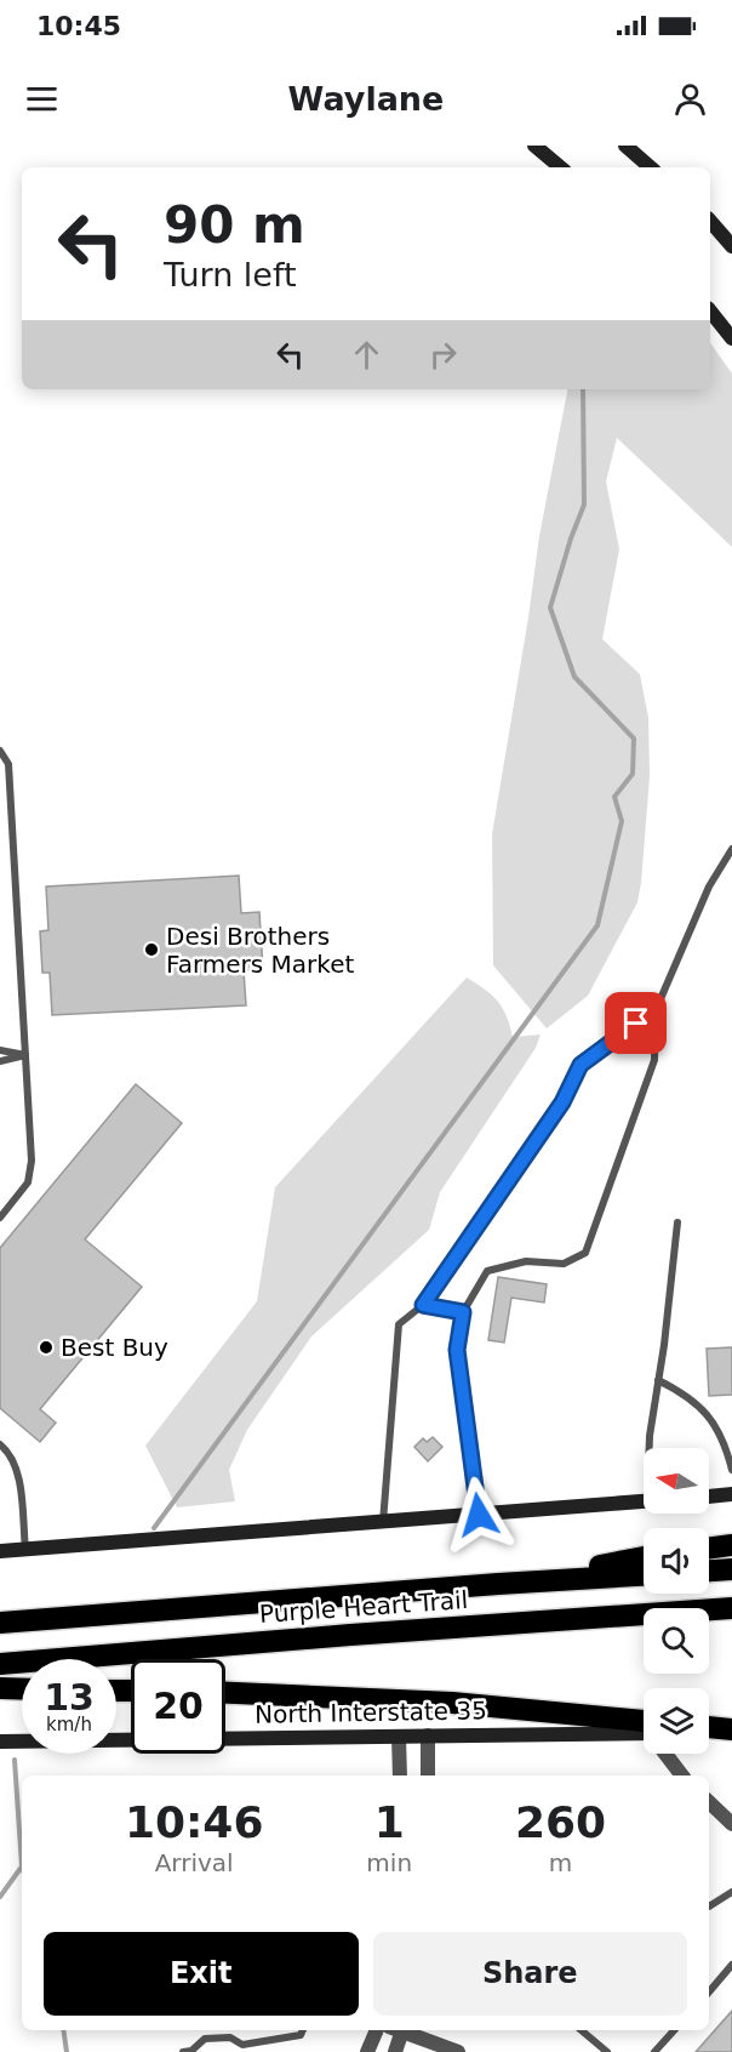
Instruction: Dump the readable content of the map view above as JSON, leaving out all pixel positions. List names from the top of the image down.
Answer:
{
  "streets": {
    "highway": ["Purple Heart Trail"],
    "main road": ["North Interstate 35"]
  },
  "places": ["Desi Brothers Farmers Market", "Best Buy"],
  "north": "left",
  "page": {
    "status": "10:45",
    "header": "Waylane",
    "turn": ["90 m", "Turn left"],
    "speed": "13 km/h",
    "limit": "20",
    "eta": [
      "10:46",
      "Arrival",
      "1",
      "min",
      "260",
      "m"
    ],
    "buttons": ["Exit", "Share"]
  }
}
